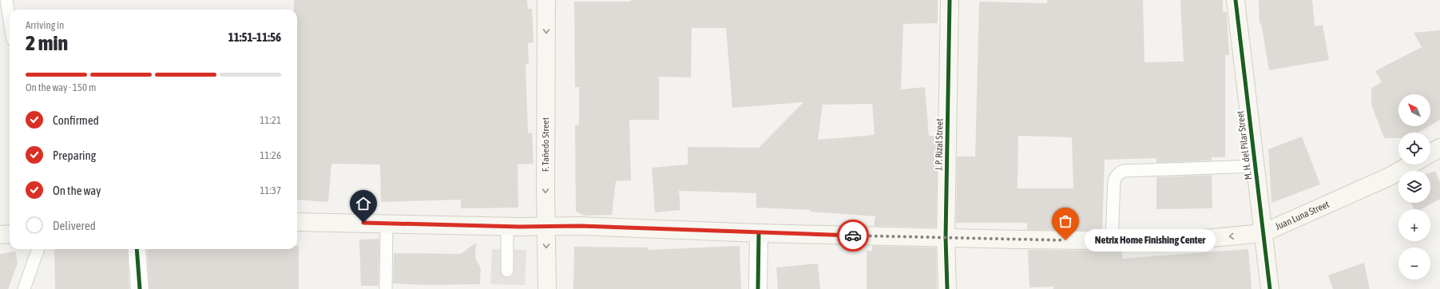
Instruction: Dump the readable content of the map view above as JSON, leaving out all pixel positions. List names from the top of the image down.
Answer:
{
  "streets": {
    "main road": [
      "F. Tañedo Street",
      "J. P. Rizal Street",
      "M. H. del Pilar Street",
      "Juan Luna Street"
    ]
  },
  "crossings": [
    ["F. Tañedo Street", "Juan Luna Street"],
    ["J. P. Rizal Street", "Juan Luna Street"],
    ["M. H. del Pilar Street", "Juan Luna Street"]
  ],
  "one_way": ["F. Tañedo Street"],
  "places": ["Netrix Home Finishing Center"],
  "north": "top left",
  "page": {
    "heading": ["2 min", "Arriving in", "11:51–11:56"],
    "bar": "On the way · 150 m",
    "map_buttons": ["+", "−"],
    "list": [
      ["Confirmed", "11:21"],
      ["Preparing", "11:26"],
      ["On the way", "11:37"],
      "Delivered"
    ],
    "bubble": "Netrix Home Finishing Center"
  }
}
